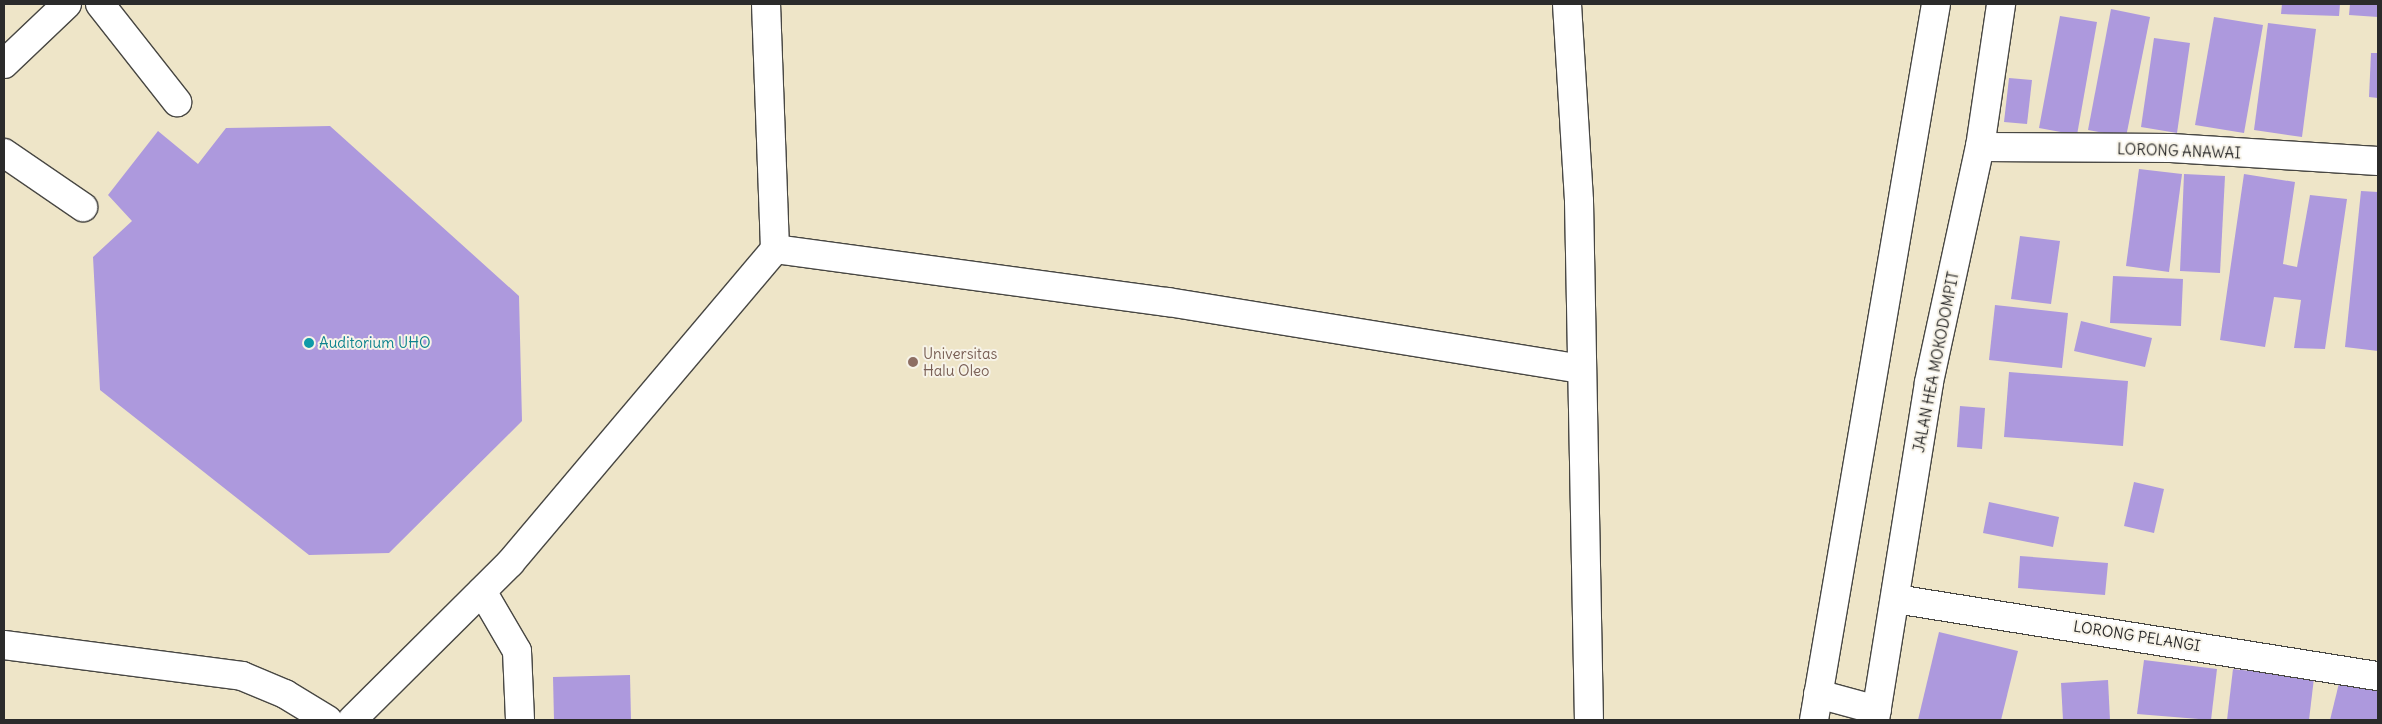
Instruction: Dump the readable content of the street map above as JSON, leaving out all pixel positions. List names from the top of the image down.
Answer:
{
  "streets": {
    "street": ["LORONG ANAWAI", "JALAN HEA MOKODOMPIT", "LORONG PELANGI"]
  },
  "crossings": [
    ["LORONG ANAWAI", "JALAN HEA MOKODOMPIT"],
    ["JALAN HEA MOKODOMPIT", "LORONG PELANGI"]
  ],
  "places": ["Auditorium UHO", "Universitas Halu Oleo"]
}
